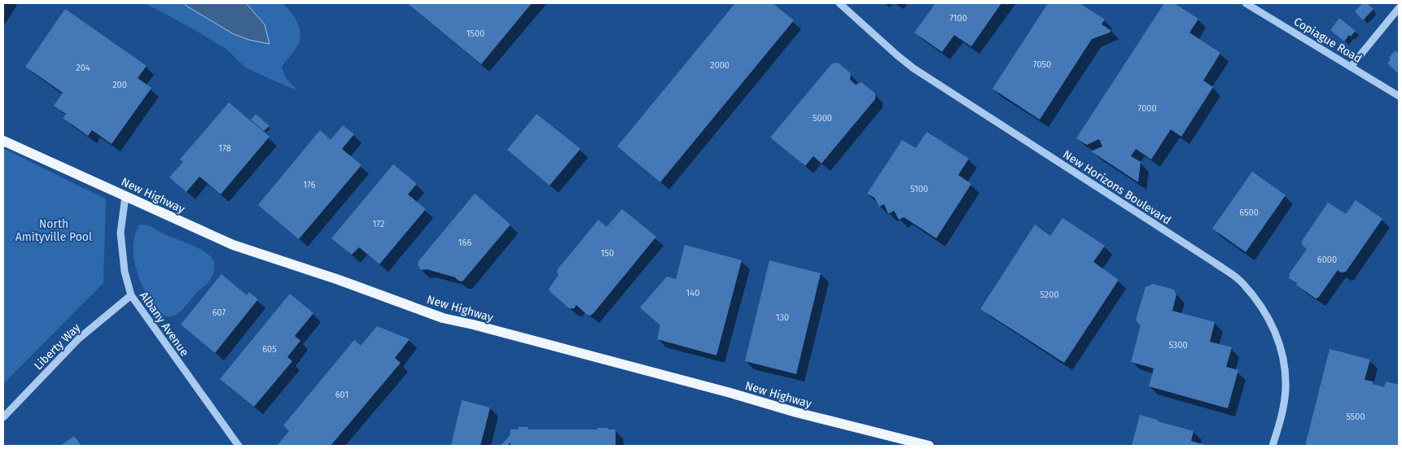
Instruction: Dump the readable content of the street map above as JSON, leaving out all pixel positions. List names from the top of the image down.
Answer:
{
  "streets": {
    "main road": ["New Highway"],
    "street": [
      "Copiague Road",
      "New Horizons Boulevard",
      "Albany Avenue",
      "Liberty Way"
    ]
  },
  "crossings": [
    ["New Highway", "Albany Avenue"],
    ["Albany Avenue", "Liberty Way"]
  ],
  "parks": ["North Amityville Pool"],
  "house_numbers": [
    "7100",
    "1500",
    "7050",
    "2000",
    "204",
    "200",
    "7000",
    "5000",
    "178",
    "176",
    "5100",
    "6500",
    "172",
    "166",
    "150",
    "6000",
    "140",
    "5200",
    "607",
    "130",
    "5300",
    "605",
    "601",
    "5500"
  ]
}
